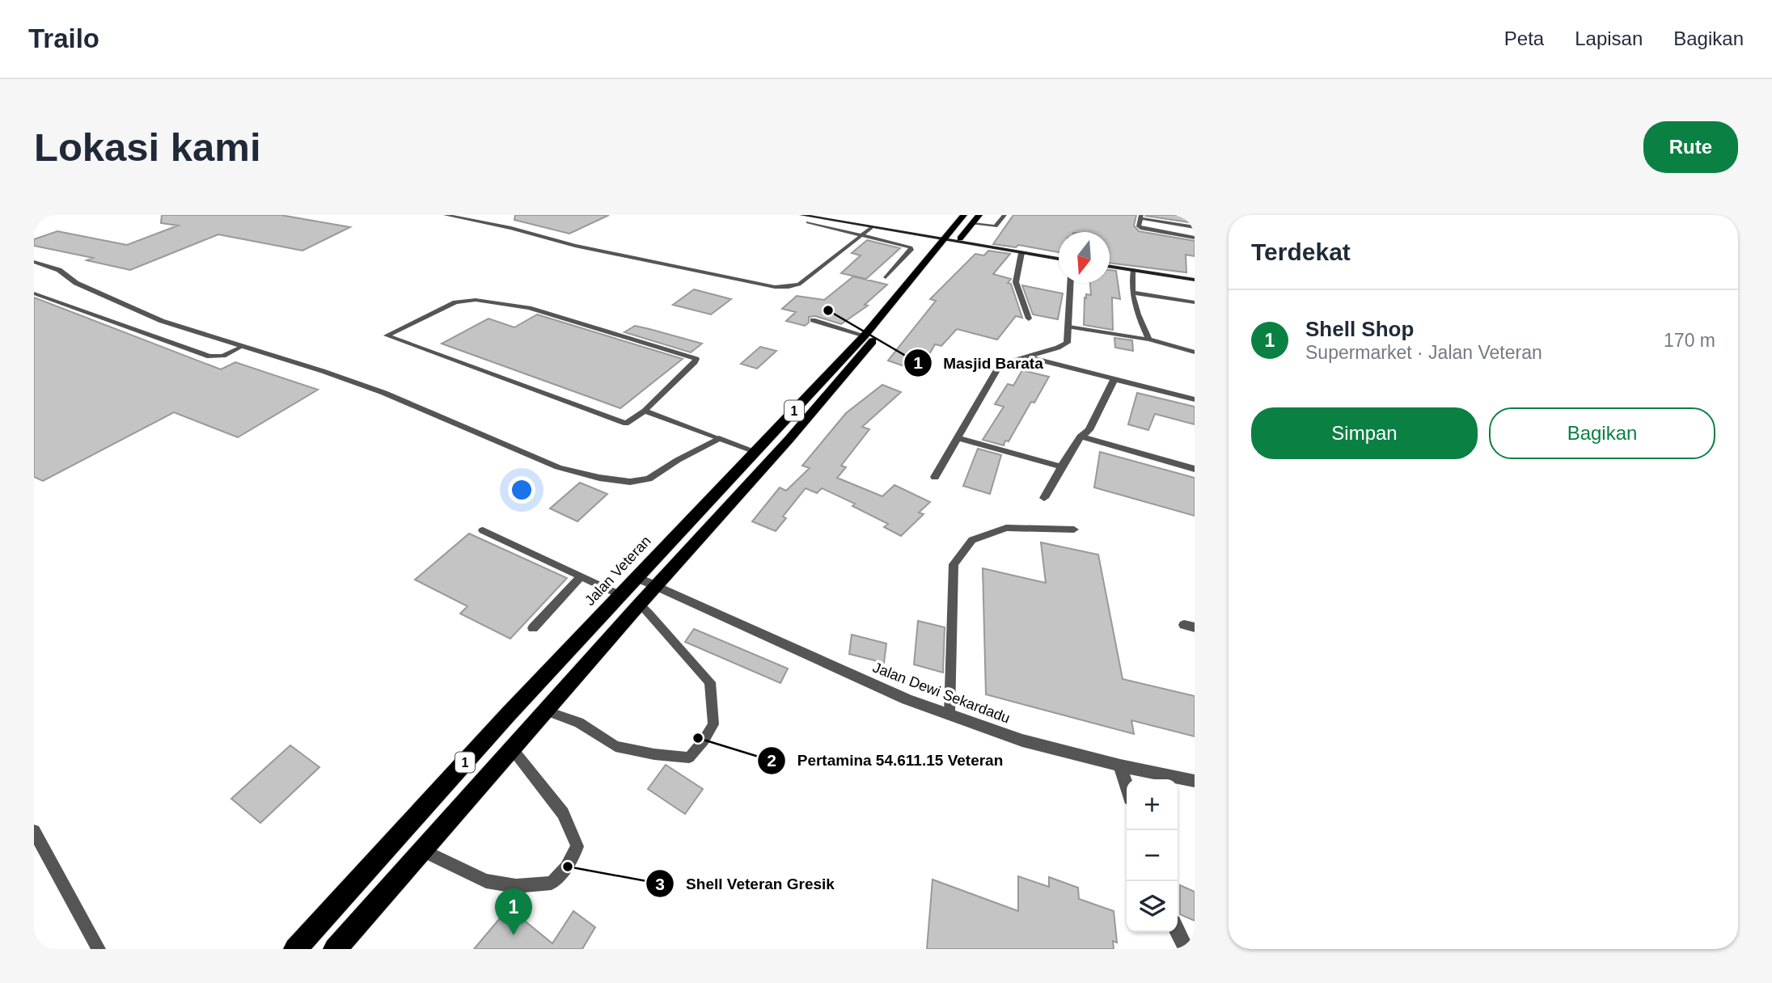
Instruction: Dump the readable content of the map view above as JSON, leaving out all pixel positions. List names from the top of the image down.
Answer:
{
  "streets": {
    "highway": ["1", "Jalan Veteran"],
    "street": ["Jalan Dewi Sekardadu"]
  },
  "crossings": [
    ["Jalan Veteran", "Jalan Dewi Sekardadu"]
  ],
  "places": ["Masjid Barata", "Pertamina 54.611.15 Veteran", "Shell Veteran Gresik"],
  "north": "bottom",
  "page": {
    "header": "Trailo",
    "nav": ["Peta", "Lapisan", "Bagikan"],
    "buttons": [
      "Rute",
      ["Simpan", "Bagikan"]
    ],
    "title": "Lokasi kami",
    "heading": "Terdekat",
    "list": [
      {
        "mark": "1",
        "name": "Shell Shop",
        "note": "Supermarket · Jalan Veteran",
        "value": "170 m"
      }
    ],
    "map_buttons": ["+", "−"],
    "pins": "1"
  }
}
